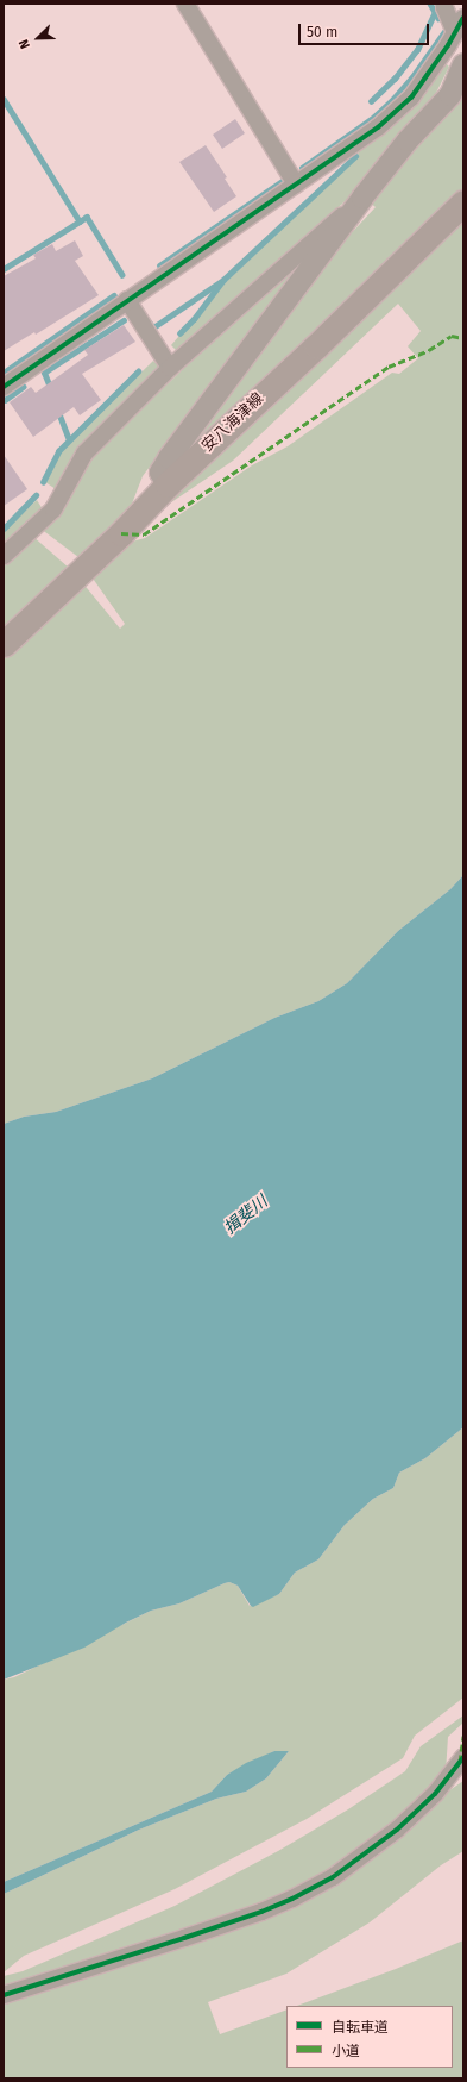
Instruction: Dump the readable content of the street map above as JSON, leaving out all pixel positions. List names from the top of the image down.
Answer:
{
  "streets": {
    "main road": ["安八海津線"]
  },
  "water": ["揖斐川"],
  "legend": ["自転車道", "小道"],
  "scale_bar": "50 m",
  "north": "bottom left"
}
